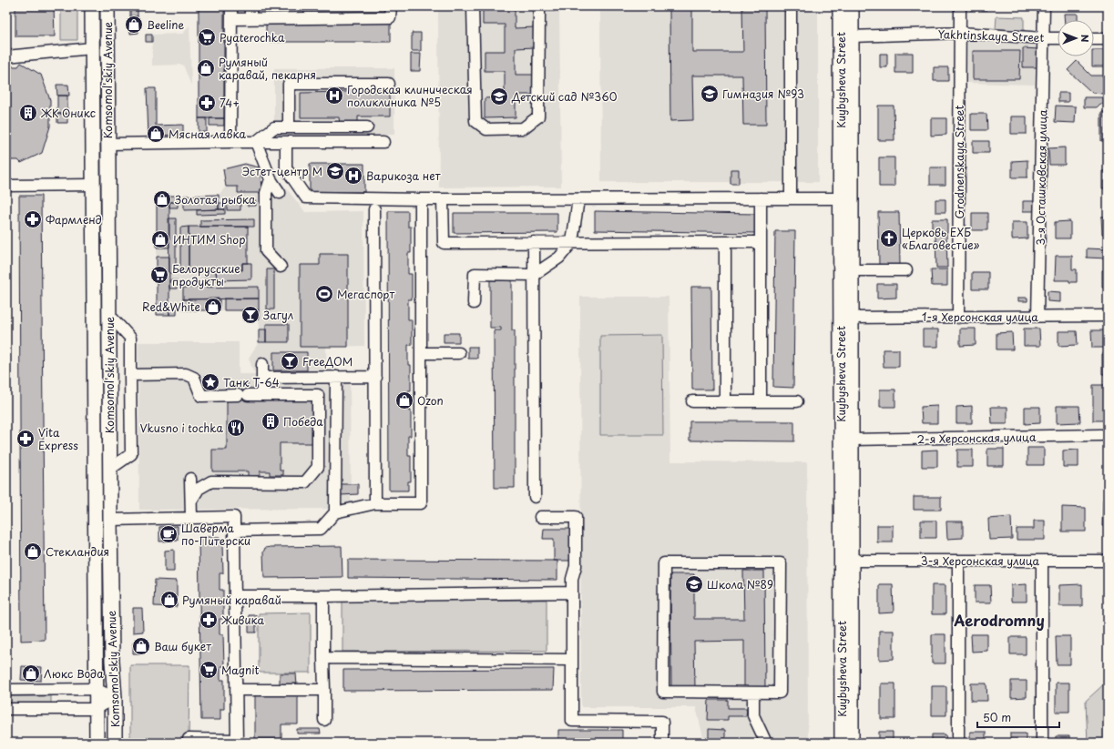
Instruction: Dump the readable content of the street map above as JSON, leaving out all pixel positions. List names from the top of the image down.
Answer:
{
  "streets": {
    "main road": ["Komsomol'skiy Avenue", "Kuybysheva Street"],
    "street": [
      "Yakhtinskaya Street",
      "Grodnenskaya Street",
      "3-я Осташковская улица",
      "1-я Херсонская улица",
      "2-я Херсонская улица",
      "3-я Херсонская улица"
    ]
  },
  "crossings": [
    ["Yakhtinskaya Street", "Kuybysheva Street"],
    ["Yakhtinskaya Street", "Grodnenskaya Street"],
    ["Yakhtinskaya Street", "3-я Осташковская улица"],
    ["Kuybysheva Street", "1-я Херсонская улица"],
    ["Kuybysheva Street", "2-я Херсонская улица"],
    ["Kuybysheva Street", "3-я Херсонская улица"],
    ["Grodnenskaya Street", "1-я Херсонская улица"],
    ["3-я Осташковская улица", "1-я Херсонская улица"]
  ],
  "districts": ["Aerodromny"],
  "places": {
    "shop": [
      "Beeline",
      "Румяный каравай, пекарня",
      "Мясная лавка",
      "Золотая рыбка",
      "ИНТИМ Shop",
      "Red&White",
      "Ozon",
      "Стекландия",
      "Румяный каравай",
      "Ваш букет",
      "Люкс Вода"
    ],
    "supermarket": ["Pyaterochka", "Белорусские продукты", "Magnit"],
    "school or university": [
      "Гимназия №93",
      "Детский сад №360",
      "Эстет-центр М",
      "Школа №89"
    ],
    "hospital": ["Городская клиническая поликлиника №5", "Варикоза нет"],
    "pharmacy": [
      "74+",
      "Фармленд",
      "Vita Express",
      "Живика"
    ],
    "building": ["ЖК Оникс", "Победа"],
    "church": ["Церковь ЕХБ «Благовестие»"],
    "sports": ["Мегаспорт"],
    "bar": ["Загул", "FreeДОМ"],
    "place": ["Танк Т-64"],
    "restaurant": ["Vkusno i tochka"],
    "cafe": ["Шаверма по-Питерски"]
  },
  "scale_bar": "50 m",
  "north": "right"
}
